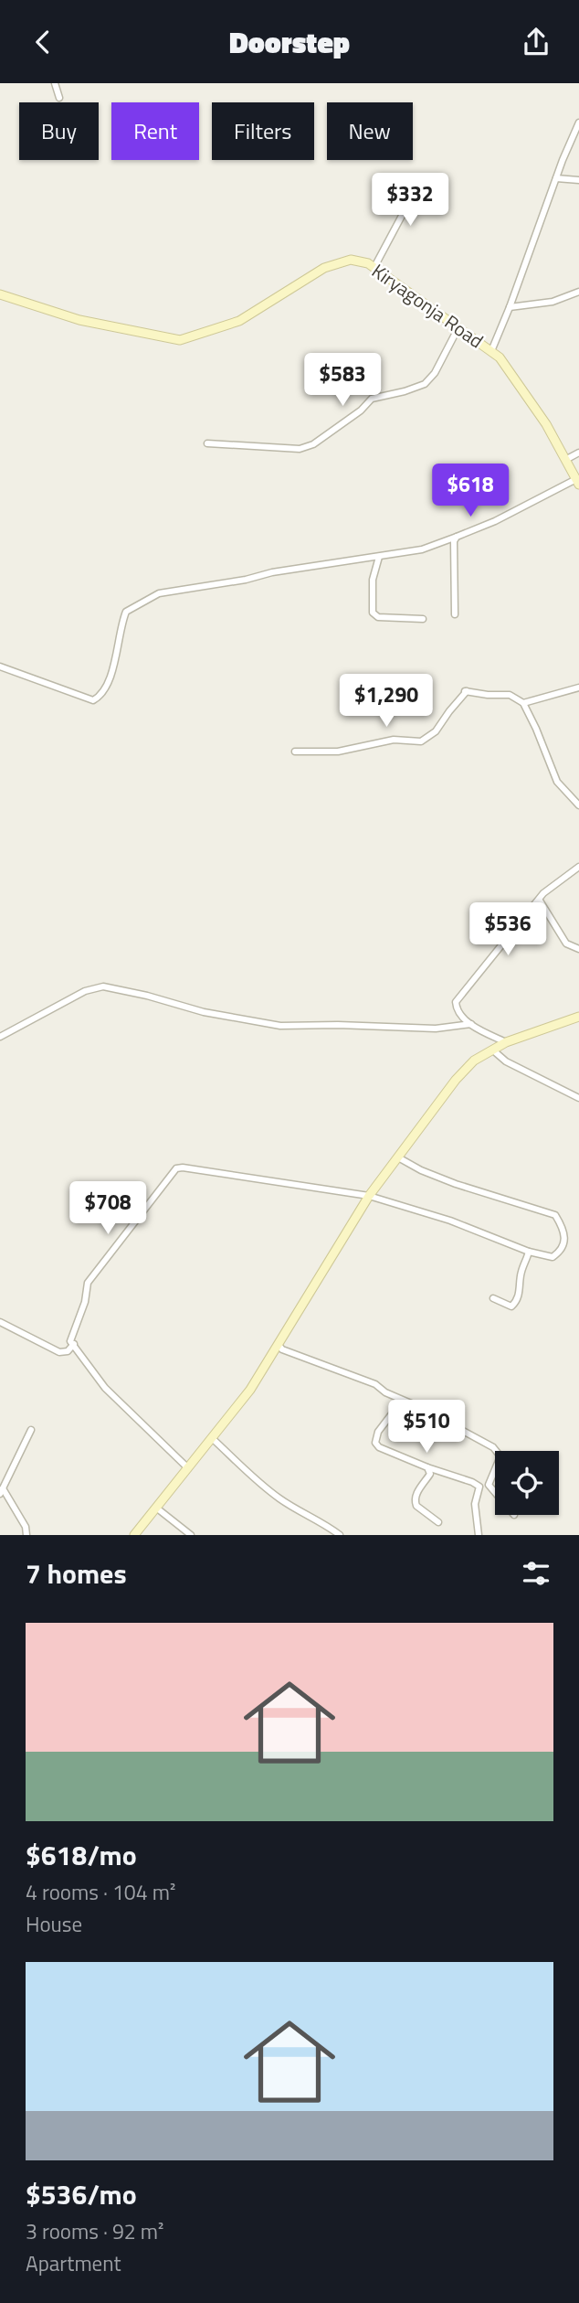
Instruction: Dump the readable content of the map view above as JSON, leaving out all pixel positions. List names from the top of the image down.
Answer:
{
  "streets": {
    "street": ["Kiryagonja Road"]
  },
  "page": {
    "header": "Doorstep",
    "chip": [
      "Buy",
      "Rent",
      "Filters",
      "New"
    ],
    "price": [
      "$332",
      "$583",
      "$618",
      "$1,290",
      "$536",
      "$708",
      "$510"
    ],
    "heading": "7 homes",
    "list": [
      {
        "name": "$618/mo",
        "note": "4 rooms · 104 m² · House"
      },
      {
        "name": "$536/mo",
        "note": "3 rooms · 92 m² · Apartment"
      }
    ]
  }
}
